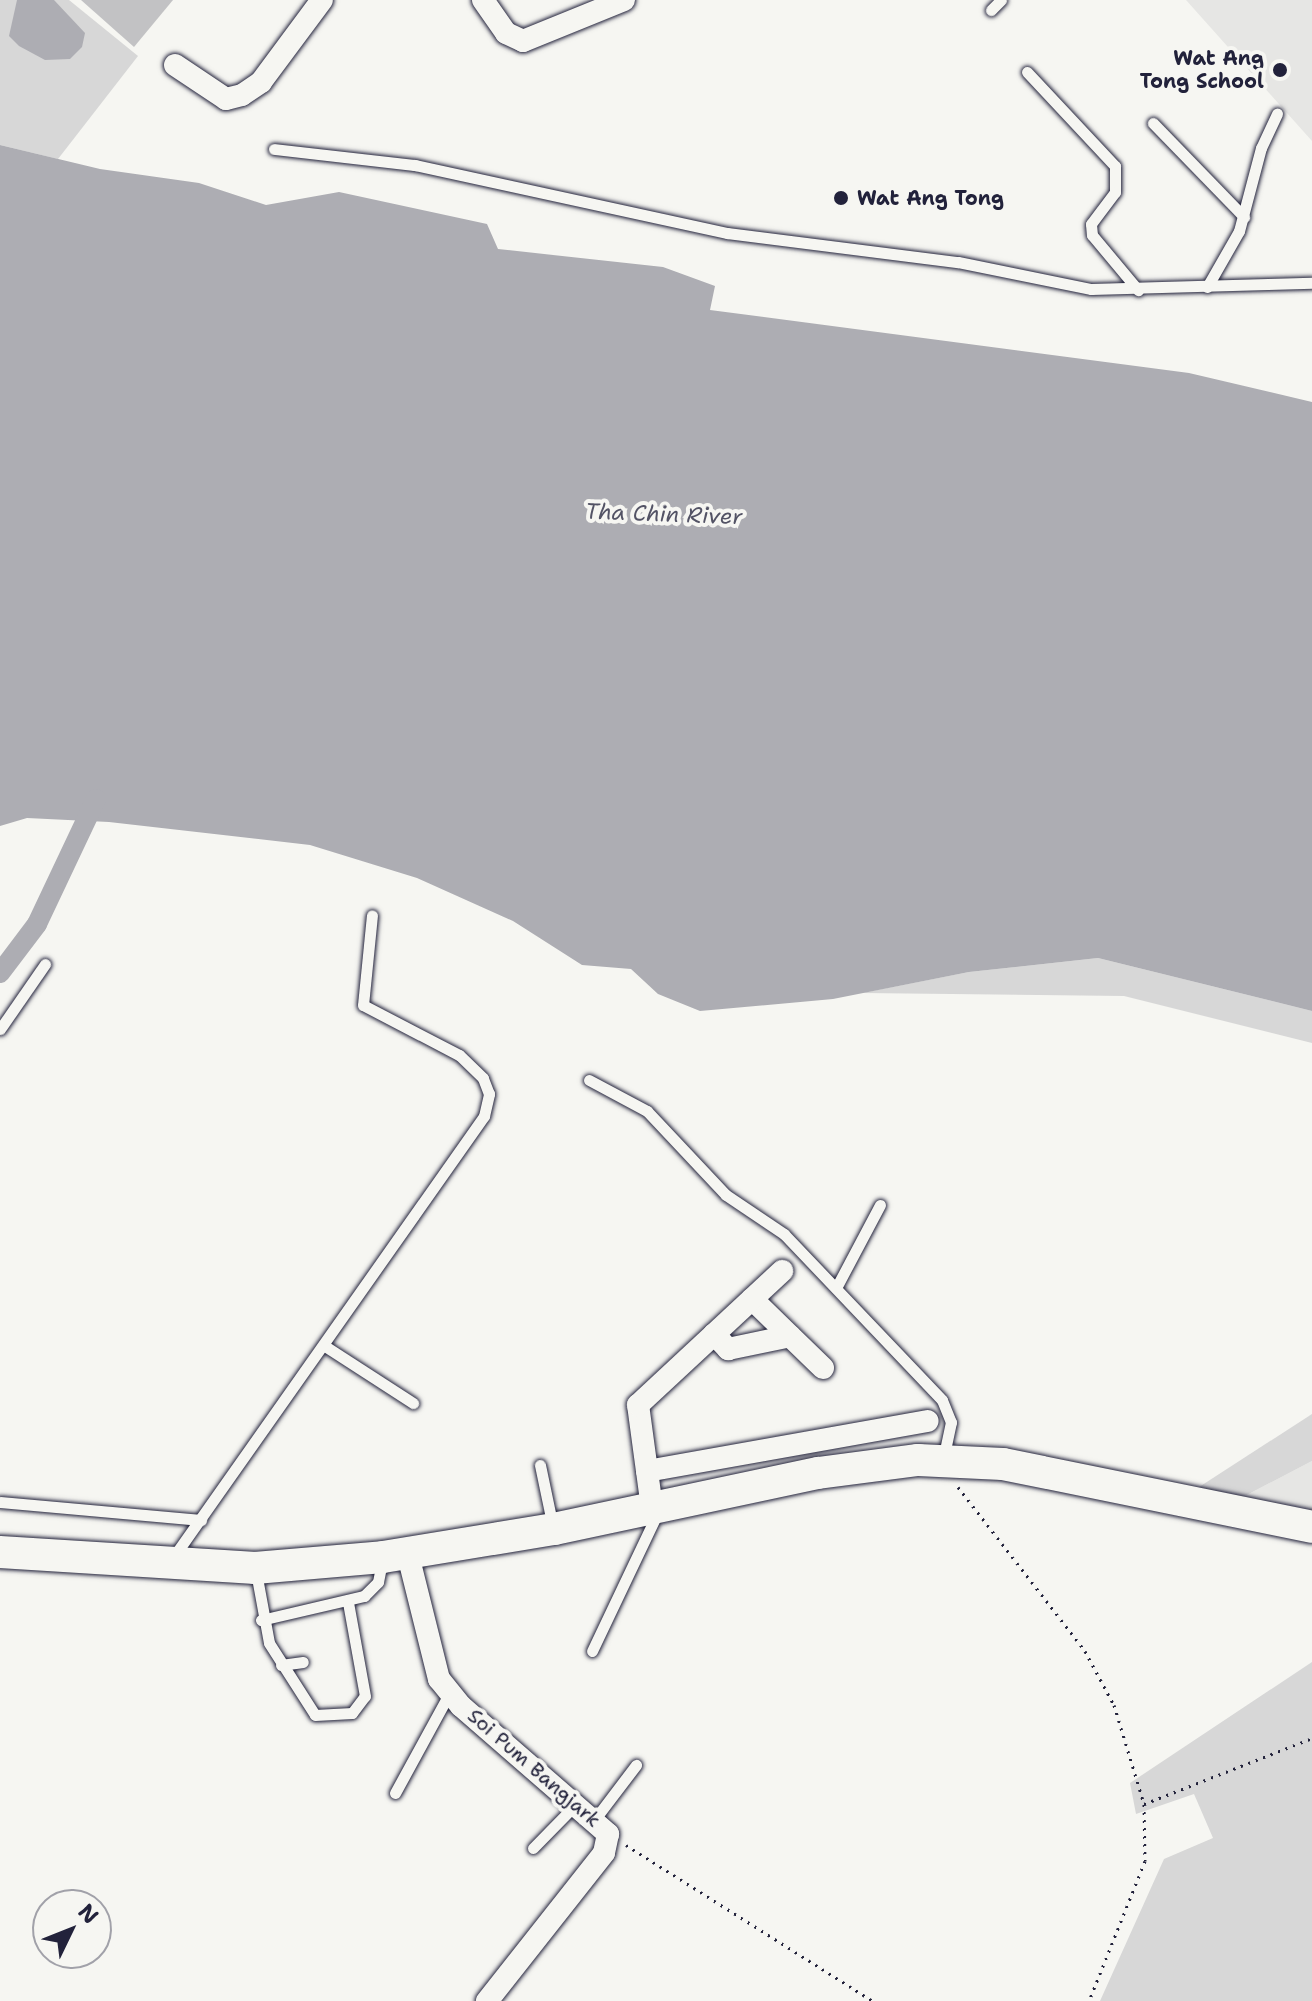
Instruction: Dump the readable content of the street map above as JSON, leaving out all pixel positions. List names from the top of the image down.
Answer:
{
  "streets": {
    "street": ["Soi Pum Bangjark"]
  },
  "water": ["Tha Chin River"],
  "places": ["Wat Ang Tong School", "Wat Ang Tong"],
  "north": "top right"
}
